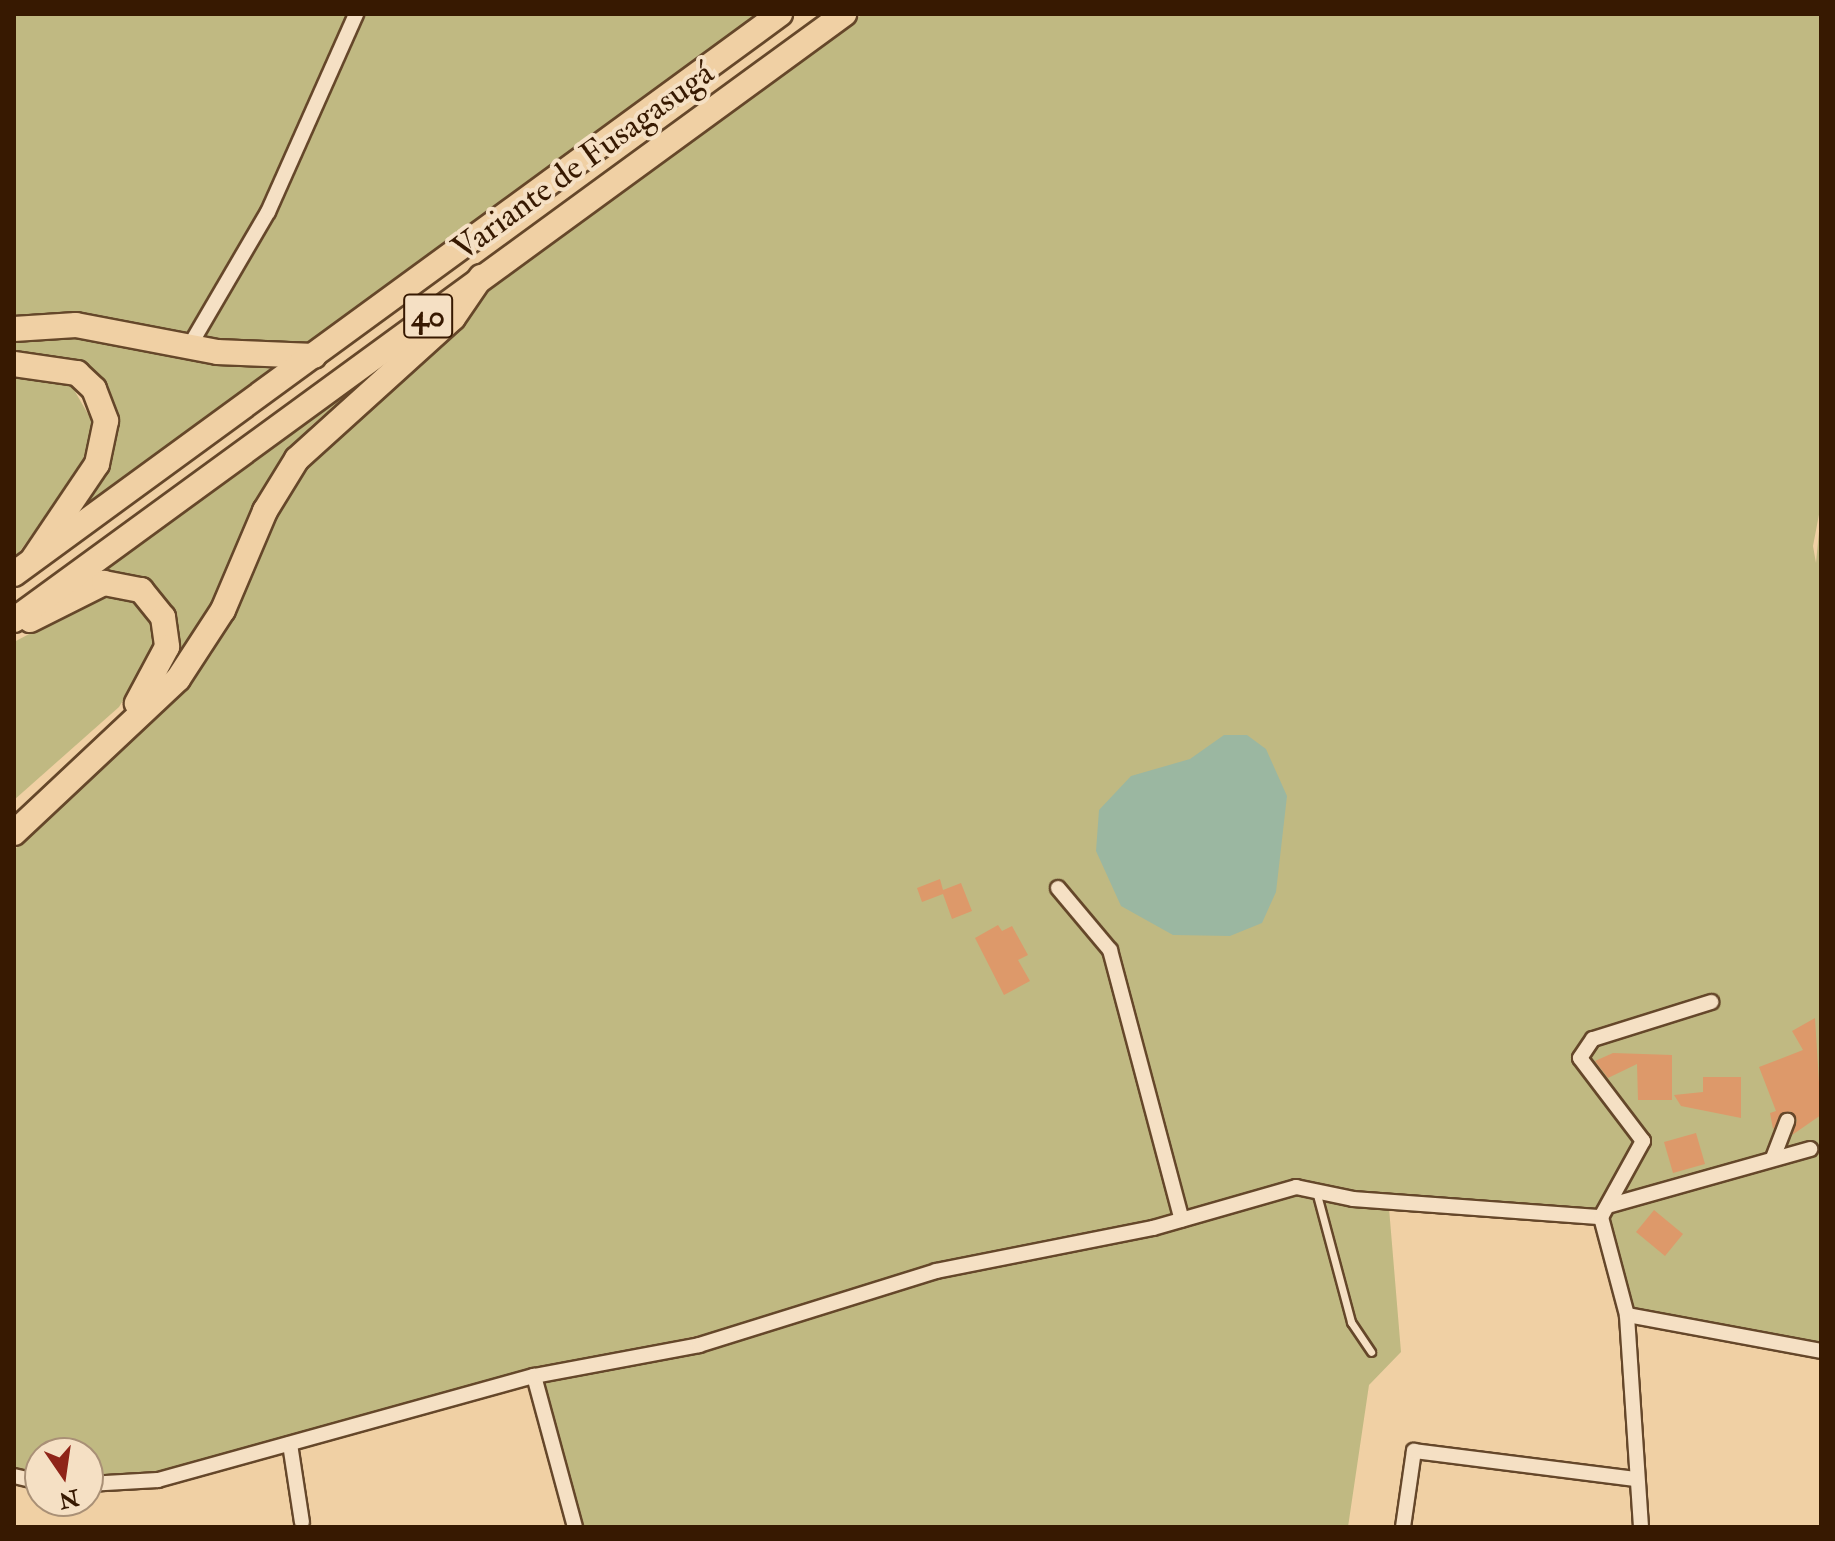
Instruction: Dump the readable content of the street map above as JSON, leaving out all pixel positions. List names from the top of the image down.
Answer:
{
  "streets": {
    "main road": ["Variante de Fusagasugá", "40"]
  },
  "crossings": [
    ["Variante de Fusagasugá", "40"]
  ],
  "north": "bottom"
}
